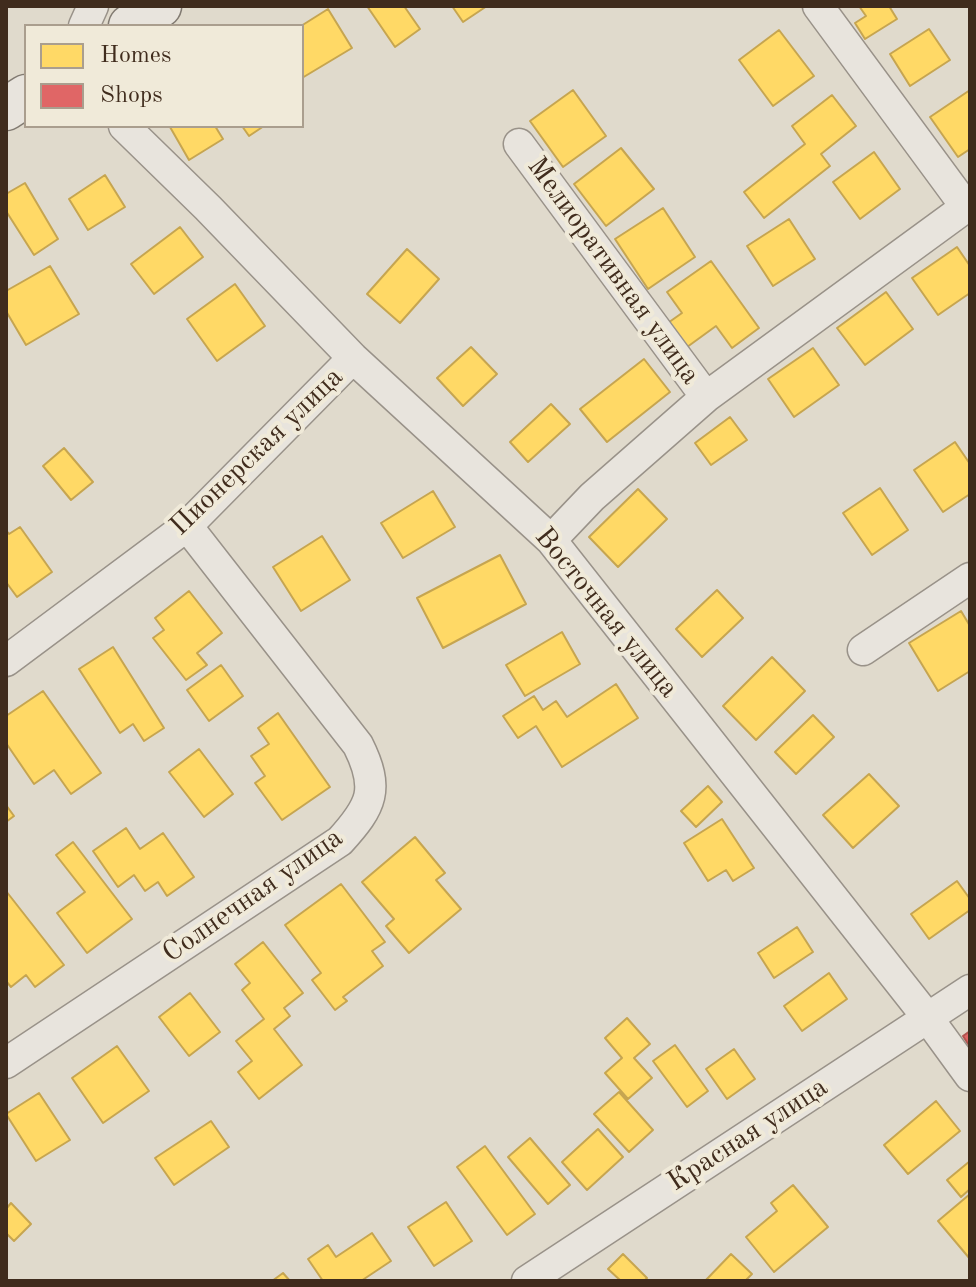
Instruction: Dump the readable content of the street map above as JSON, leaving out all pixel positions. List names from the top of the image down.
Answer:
{
  "streets": {
    "street": [
      "Мелиоративная улица",
      "Пионерская улица",
      "Восточная улица",
      "Солнечная улица",
      "Красная улица"
    ]
  },
  "crossings": [
    ["Мелиоративная улица", "Восточная улица"],
    ["Пионерская улица", "Восточная улица"],
    ["Пионерская улица", "Солнечная улица"],
    ["Восточная улица", "Красная улица"]
  ],
  "legend": ["Homes", "Shops"]
}
